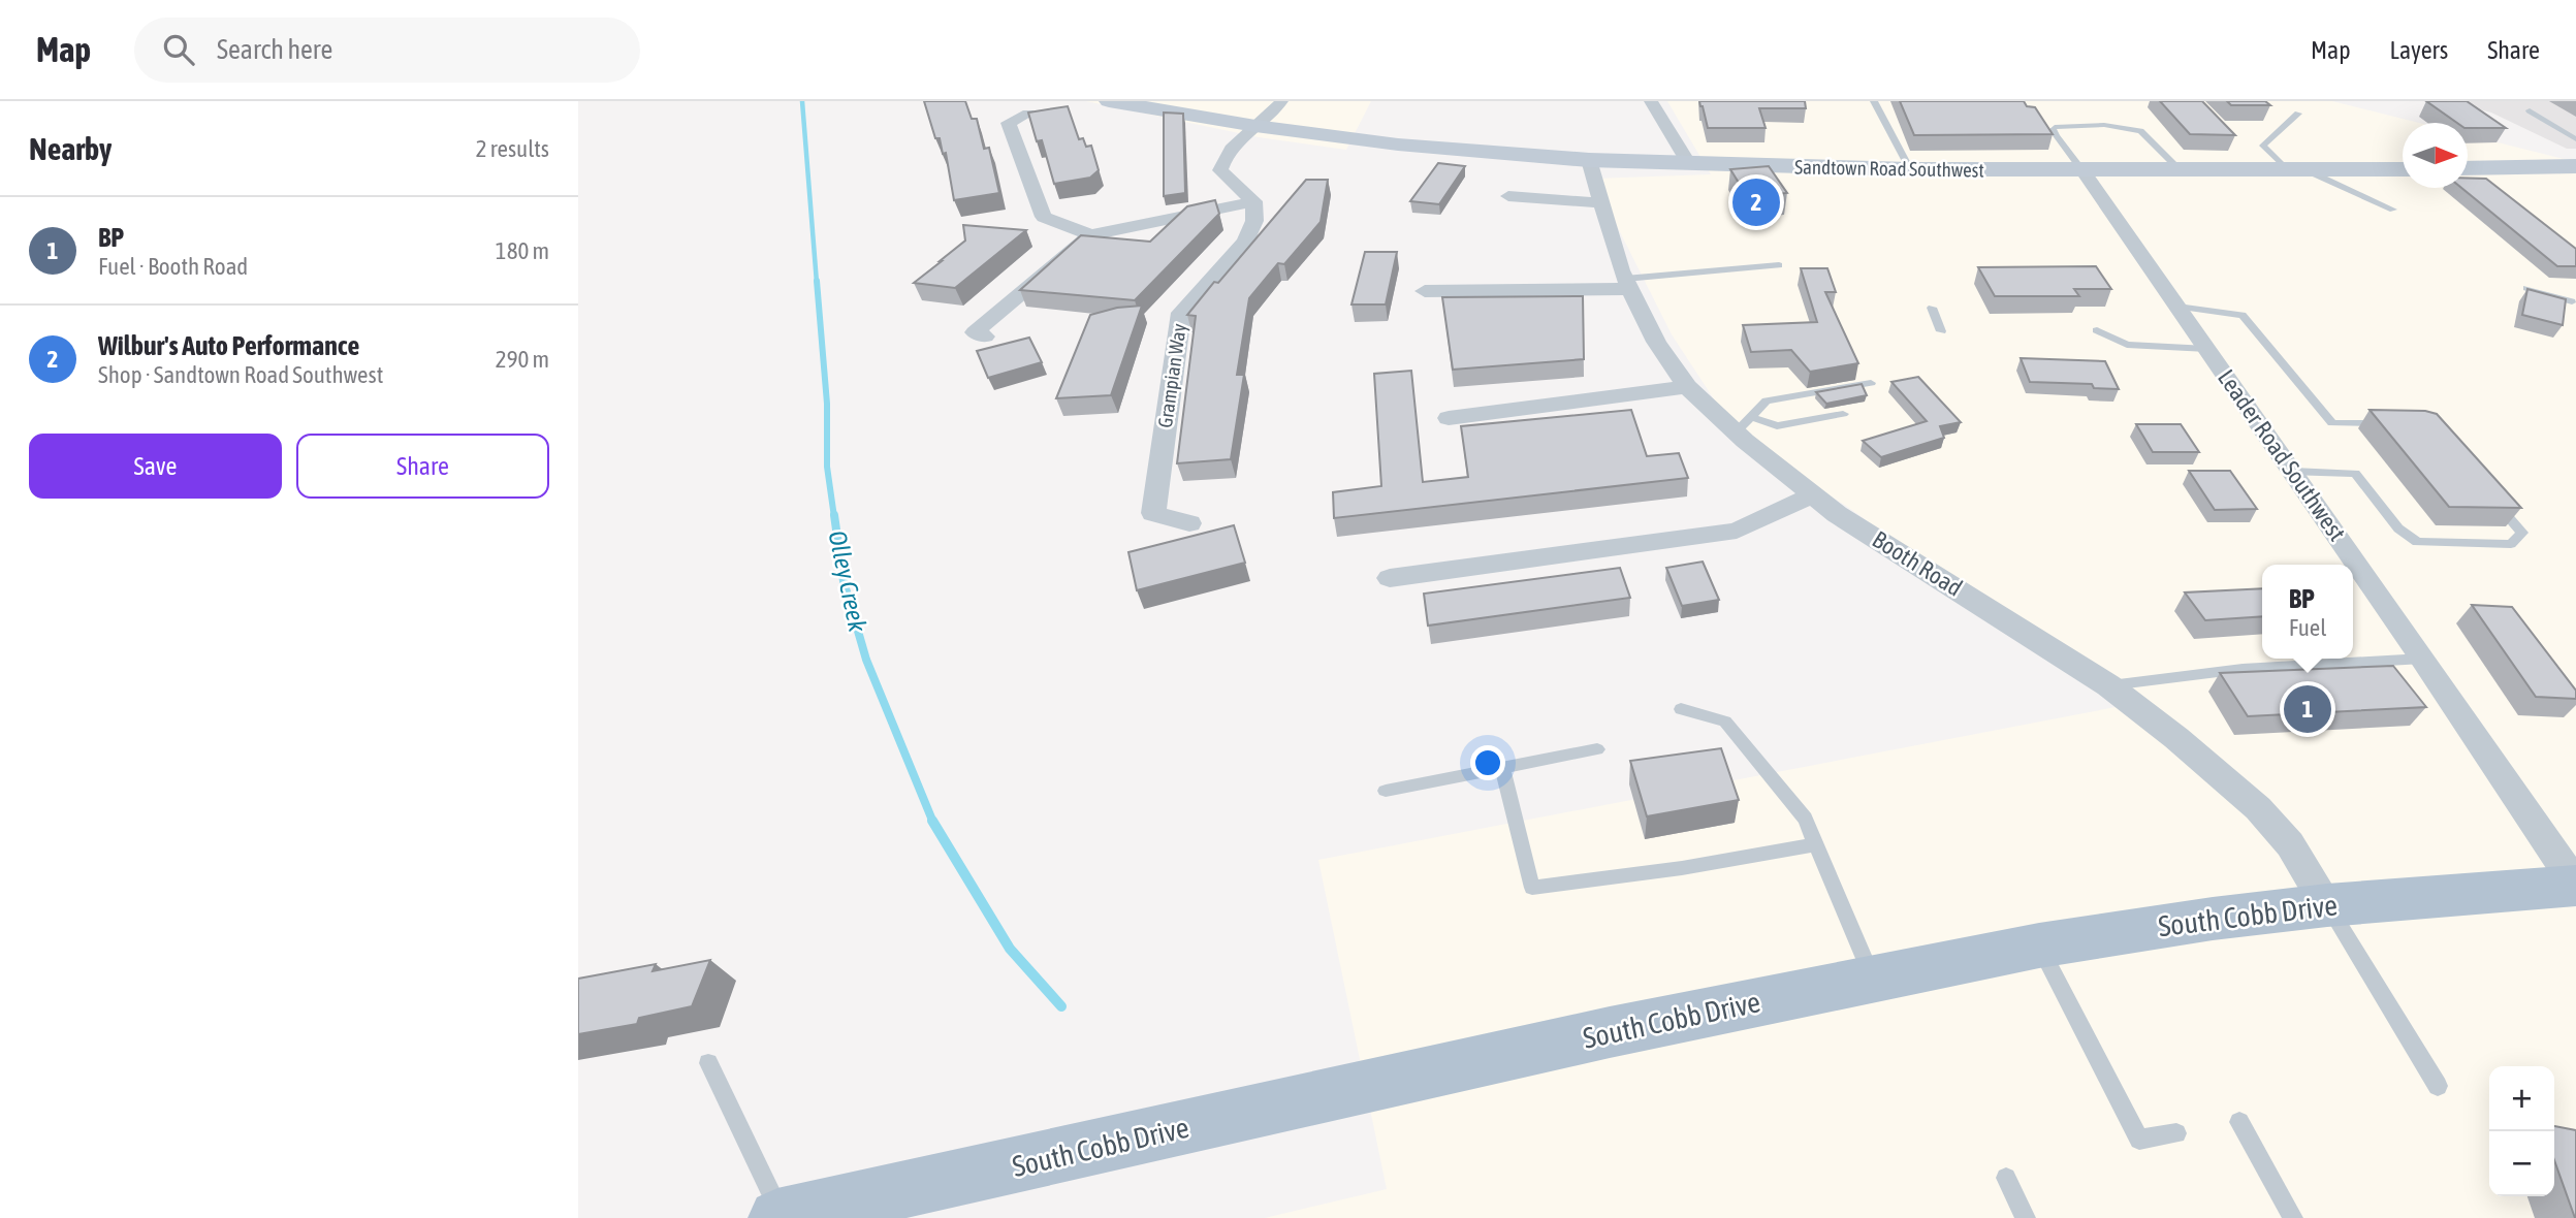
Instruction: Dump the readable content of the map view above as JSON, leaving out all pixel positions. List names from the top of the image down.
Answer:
{
  "streets": {
    "main road": ["South Cobb Drive"],
    "street": [
      "Sandtown Road Southwest",
      "Grampian Way",
      "Leader Road Southwest",
      "Booth Road"
    ]
  },
  "crossings": [
    ["Sandtown Road Southwest", "Leader Road Southwest"],
    ["Sandtown Road Southwest", "Booth Road"],
    ["Leader Road Southwest", "South Cobb Drive"],
    ["Booth Road", "South Cobb Drive"]
  ],
  "water": ["Olley Creek"],
  "north": "right",
  "page": {
    "header": "Map",
    "search": "Search here",
    "nav": ["Map", "Layers", "Share"],
    "heading": ["Nearby", "2 results"],
    "pins": ["2", "1"],
    "list": [
      {
        "mark": "1",
        "name": "BP",
        "note": "Fuel · Booth Road",
        "value": "180 m"
      },
      {
        "mark": "2",
        "name": "Wilbur's Auto Performance",
        "note": "Shop · Sandtown Road Southwest",
        "value": "290 m"
      }
    ],
    "buttons": ["Save", "Share"],
    "popup": ["BP", "Fuel"],
    "map_buttons": ["+", "−"]
  }
}
